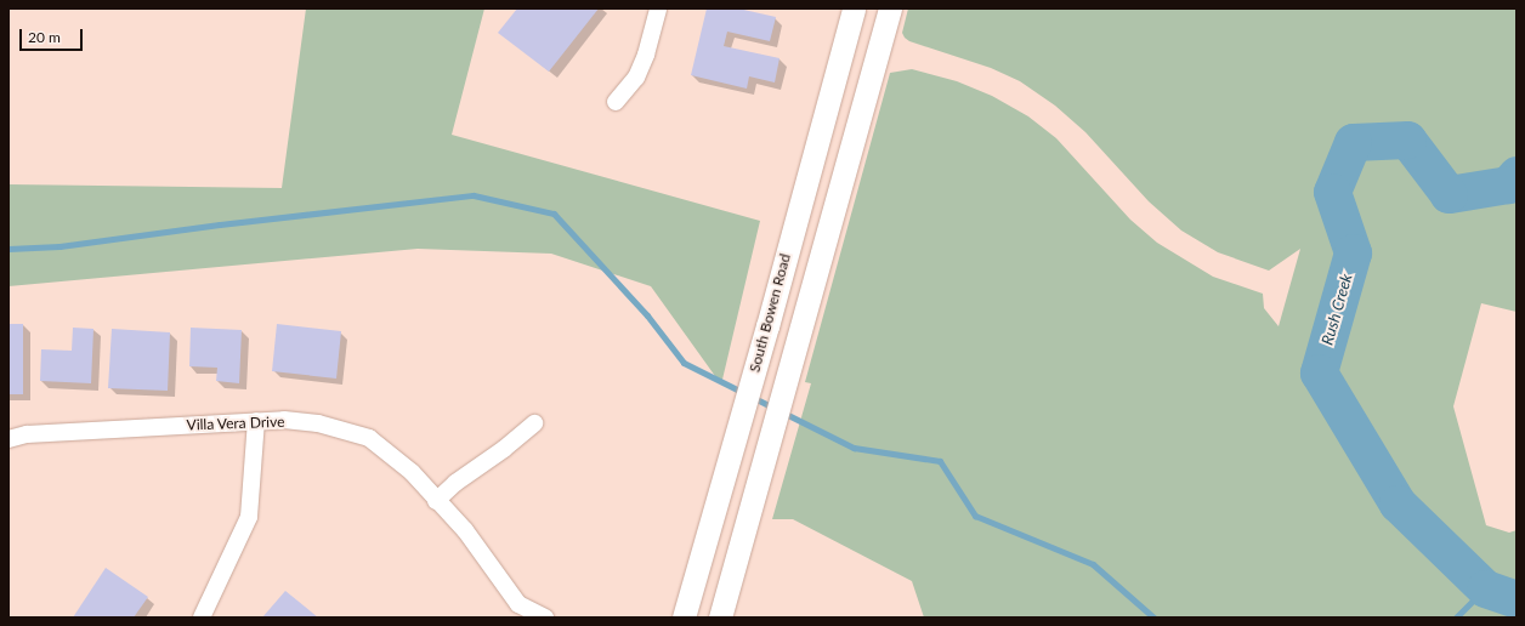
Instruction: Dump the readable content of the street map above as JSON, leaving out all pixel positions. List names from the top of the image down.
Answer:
{
  "streets": {
    "main road": ["South Bowen Road"],
    "street": ["Villa Vera Drive"]
  },
  "water": ["Rush Creek"],
  "scale_bar": "20 m"
}
